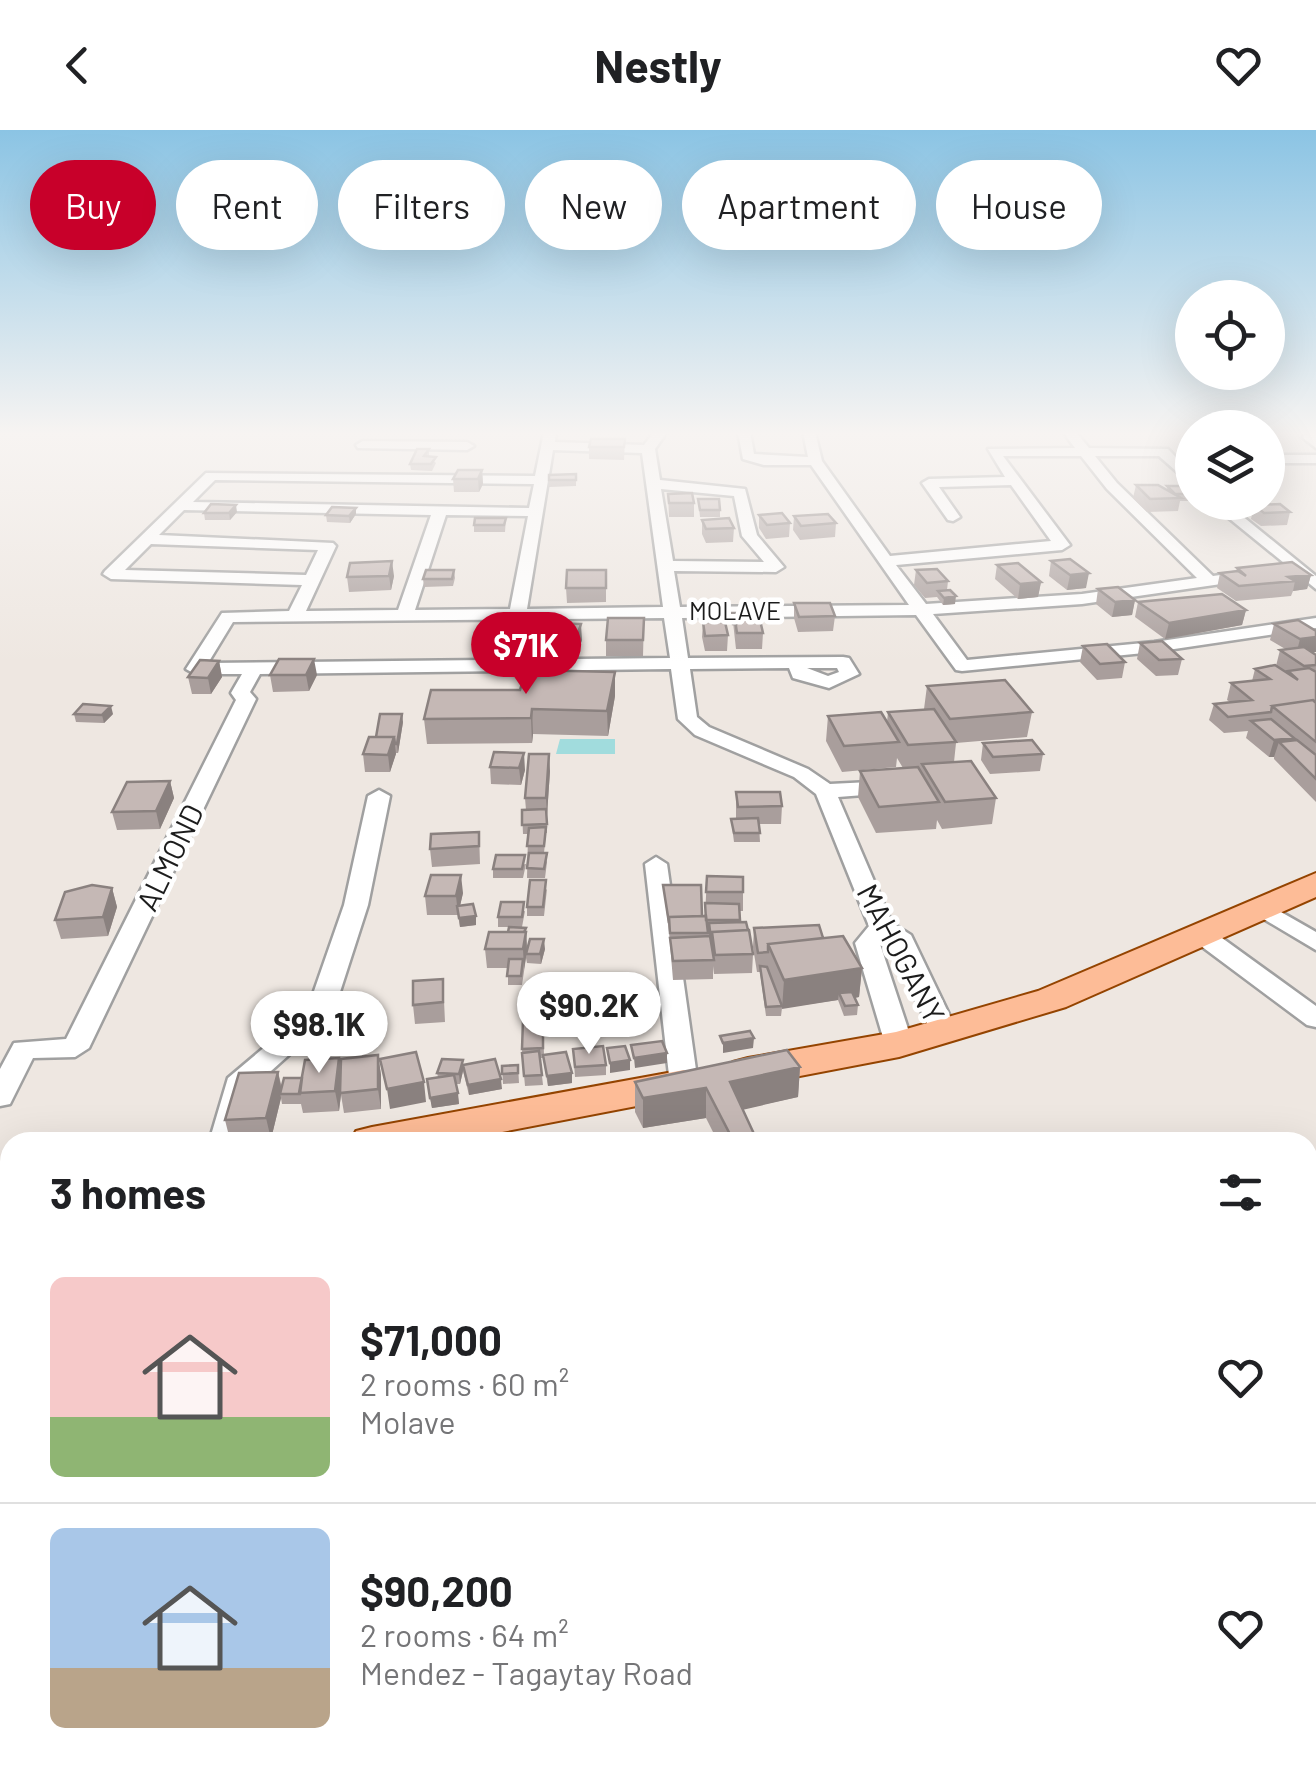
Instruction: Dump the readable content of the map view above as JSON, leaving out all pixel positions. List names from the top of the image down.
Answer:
{
  "streets": {
    "street": ["MOLAVE", "ALMOND", "MAHOGANY"]
  },
  "crossings": [
    ["MOLAVE", "ALMOND"]
  ],
  "page": {
    "header": "Nestly",
    "chip": [
      "Buy",
      "Rent",
      "Filters",
      "New",
      "Apartment",
      "House"
    ],
    "price": ["$71K", "$90.2K", "$98.1K"],
    "heading": "3 homes",
    "list": [
      {
        "name": "$71,000",
        "note": "2 rooms · 60 m² · Molave"
      },
      {
        "name": "$90,200",
        "note": "2 rooms · 64 m² · Mendez - Tagaytay Road"
      }
    ]
  }
}
